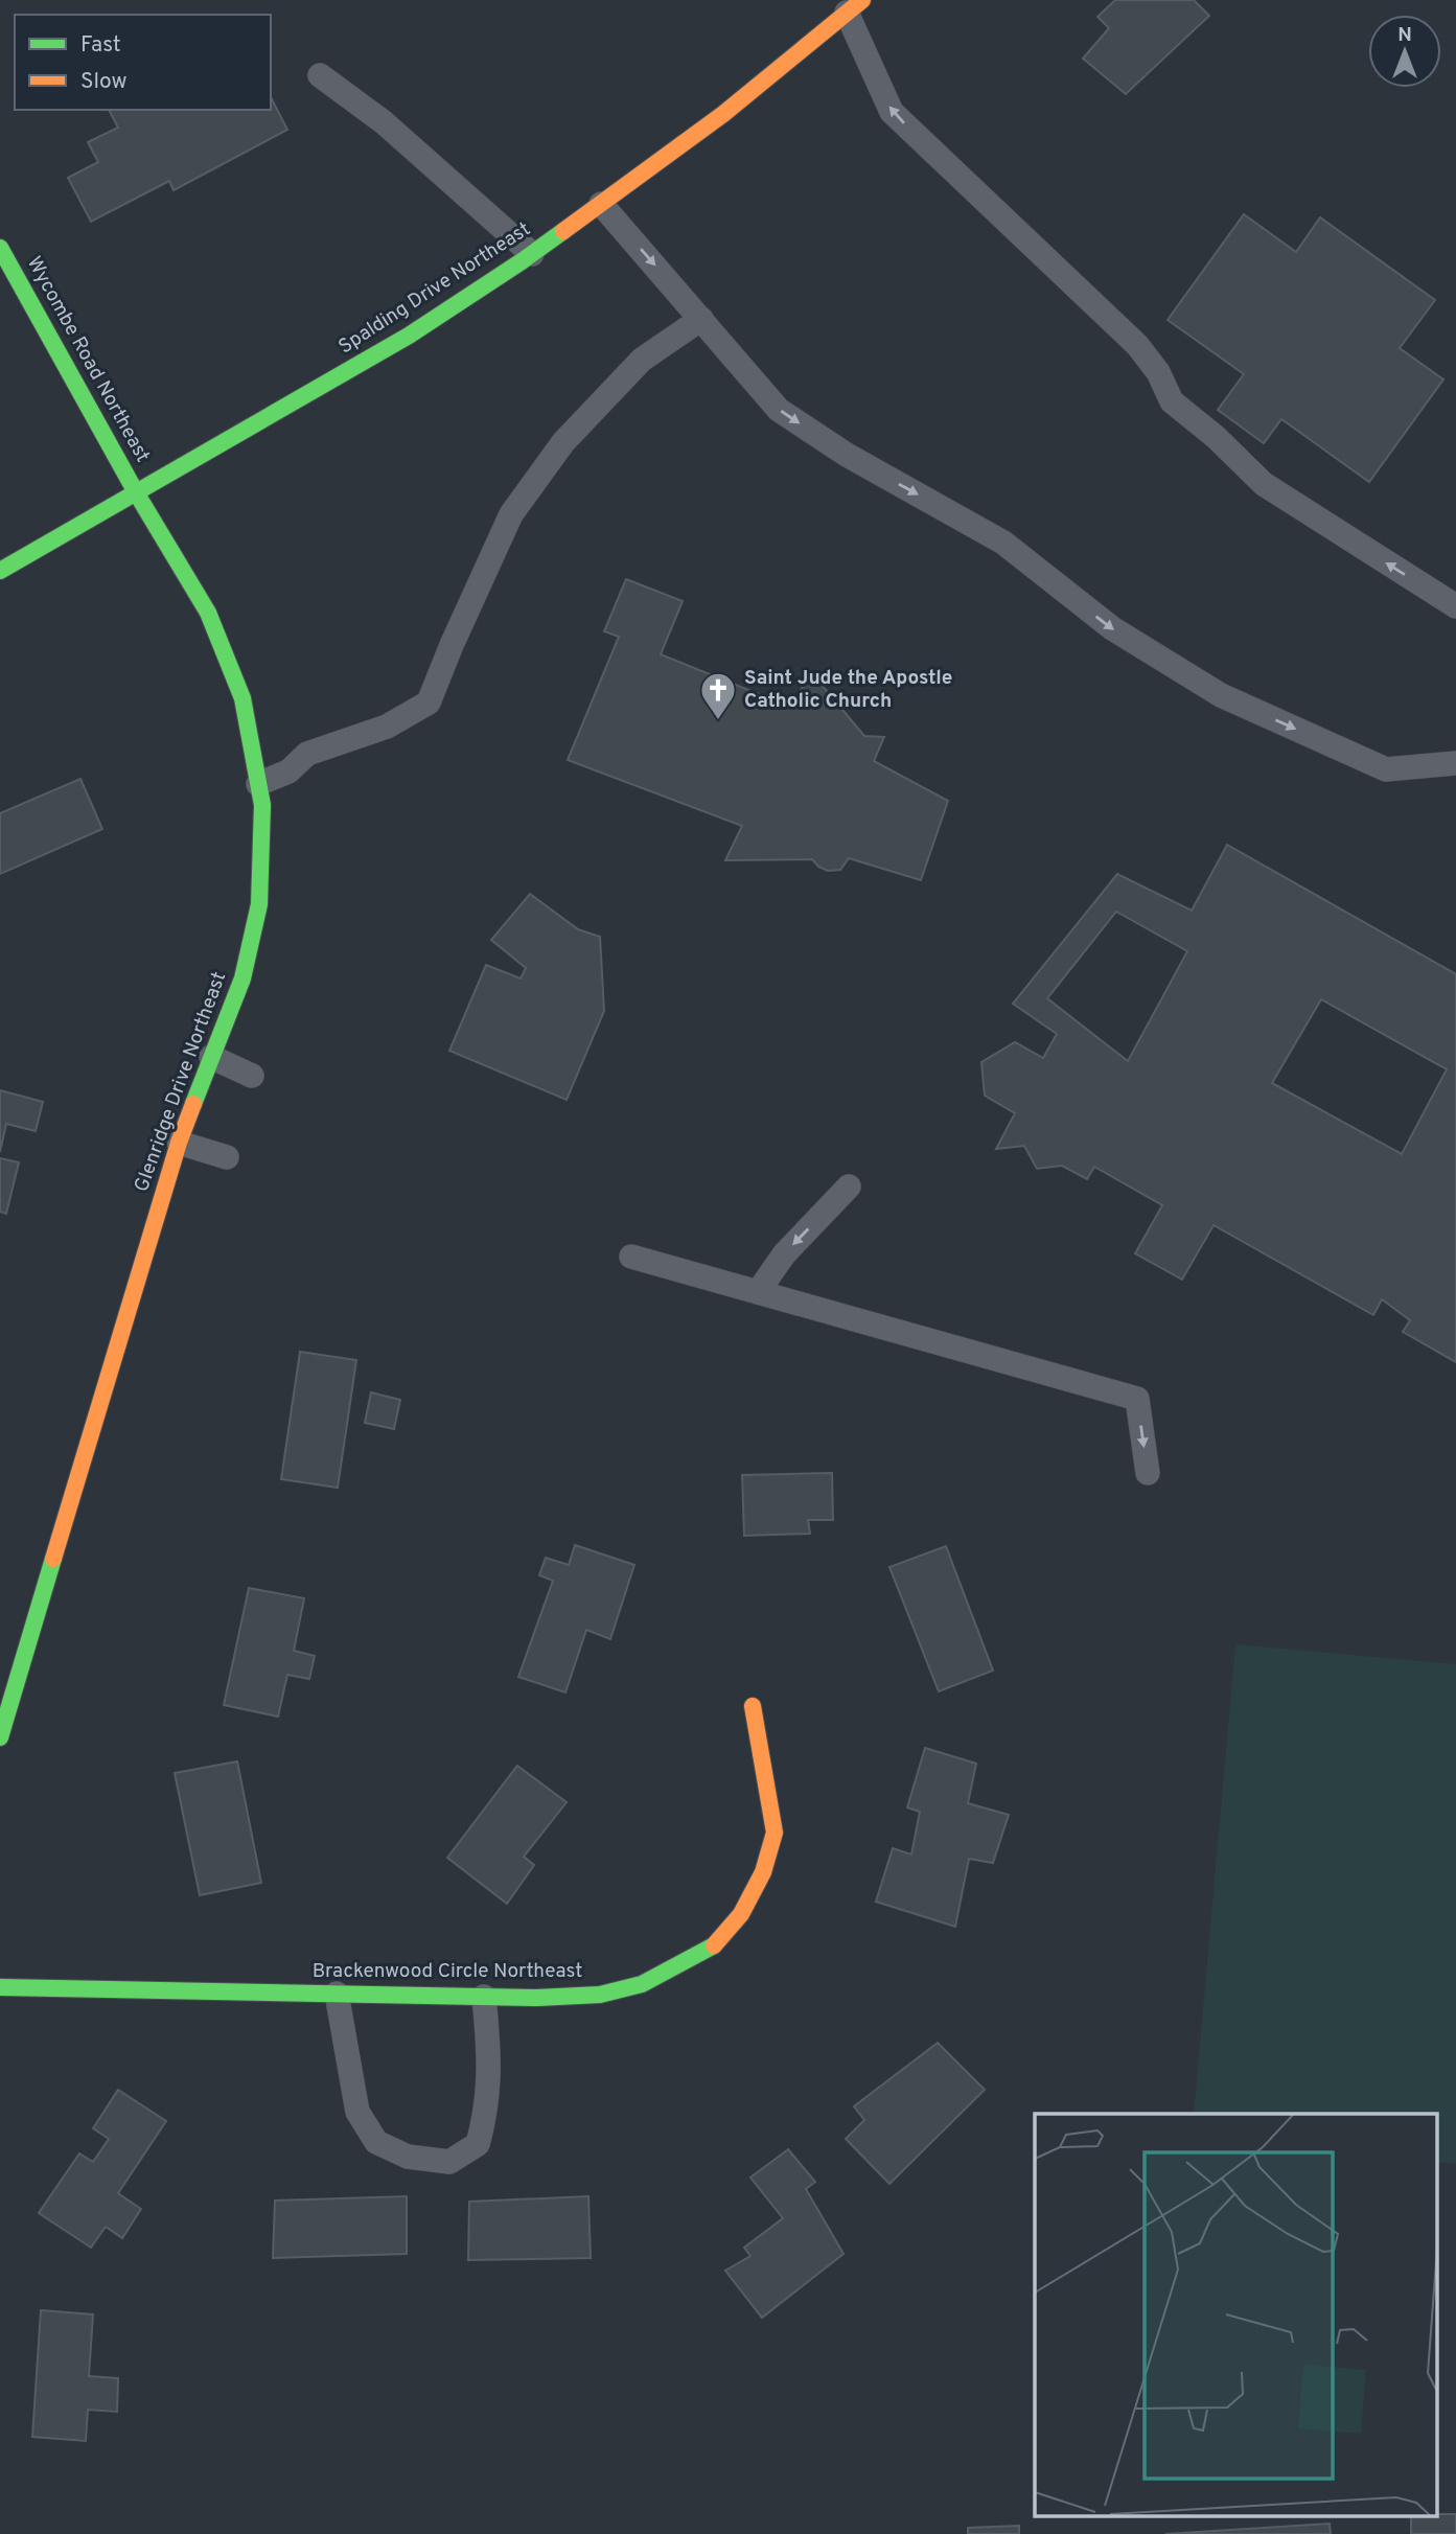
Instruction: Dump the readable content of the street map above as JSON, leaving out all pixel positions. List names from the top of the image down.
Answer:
{
  "streets": {
    "street": [
      "Spalding Drive Northeast",
      "Wycombe Road Northeast",
      "Glenridge Drive Northeast",
      "Brackenwood Circle Northeast"
    ]
  },
  "crossings": [
    ["Spalding Drive Northeast", "Wycombe Road Northeast"],
    ["Spalding Drive Northeast", "Glenridge Drive Northeast"],
    ["Wycombe Road Northeast", "Glenridge Drive Northeast"]
  ],
  "places": {
    "church": ["Saint Jude the Apostle Catholic Church"]
  },
  "legend": ["Fast", "Slow"],
  "north": "top"
}
